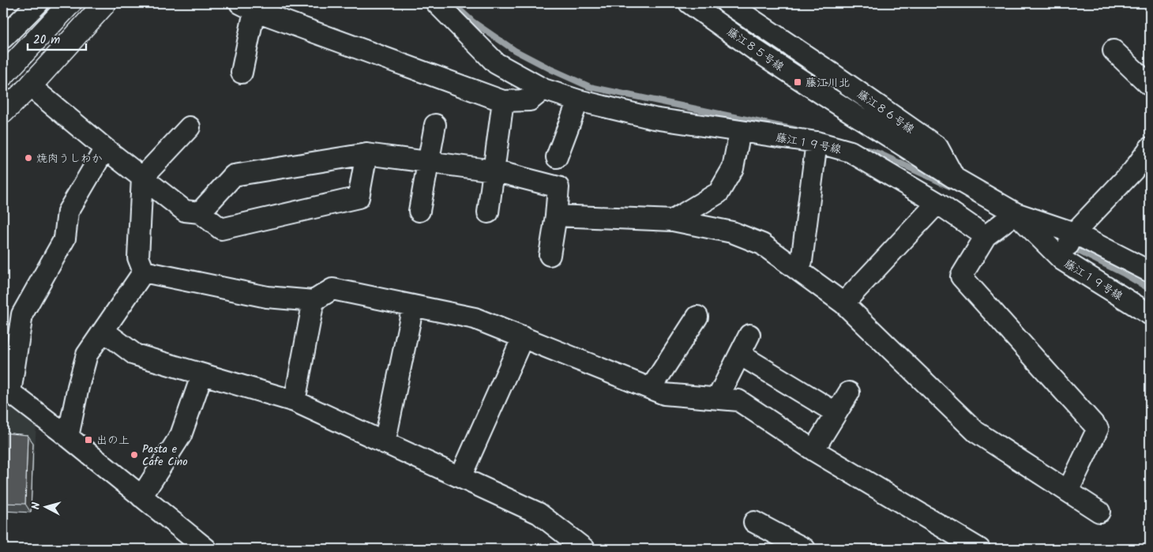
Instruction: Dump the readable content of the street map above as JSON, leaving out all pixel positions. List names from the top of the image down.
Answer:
{
  "streets": {
    "street": ["藤江８５号線", "藤江８６号線", "藤江１９号線"]
  },
  "crossings": [
    ["藤江８５号線", "藤江８６号線"],
    ["藤江８５号線", "藤江１９号線"]
  ],
  "places": {
    "transit": ["藤江川北", "出の上"],
    "other": ["焼肉うしわか", "Pasta e Cafe Cino"]
  },
  "scale_bar": "20 m",
  "north": "left"
}
